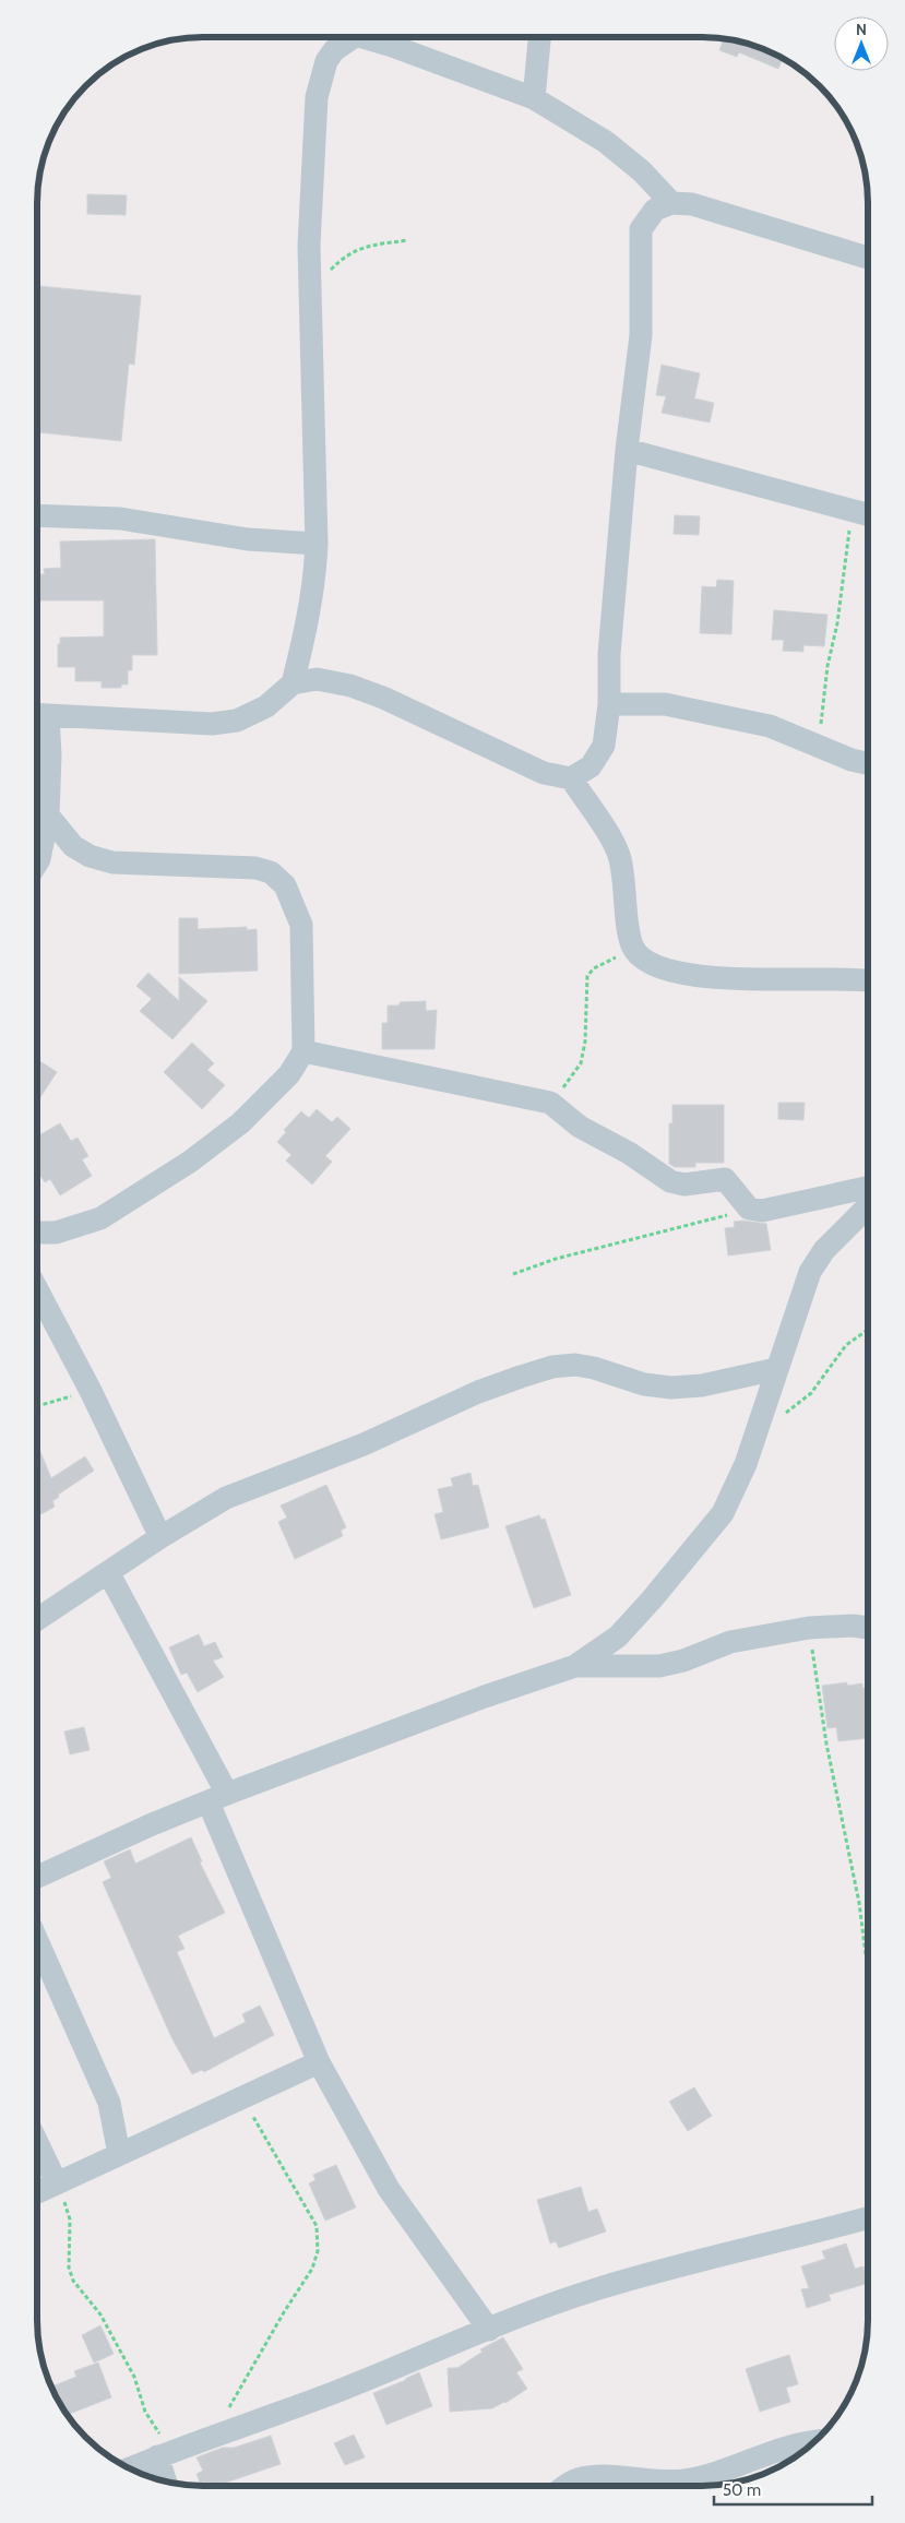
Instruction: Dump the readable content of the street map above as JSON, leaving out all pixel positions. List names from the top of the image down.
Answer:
{
  "scale_bar": "50 m",
  "north": "top"
}
